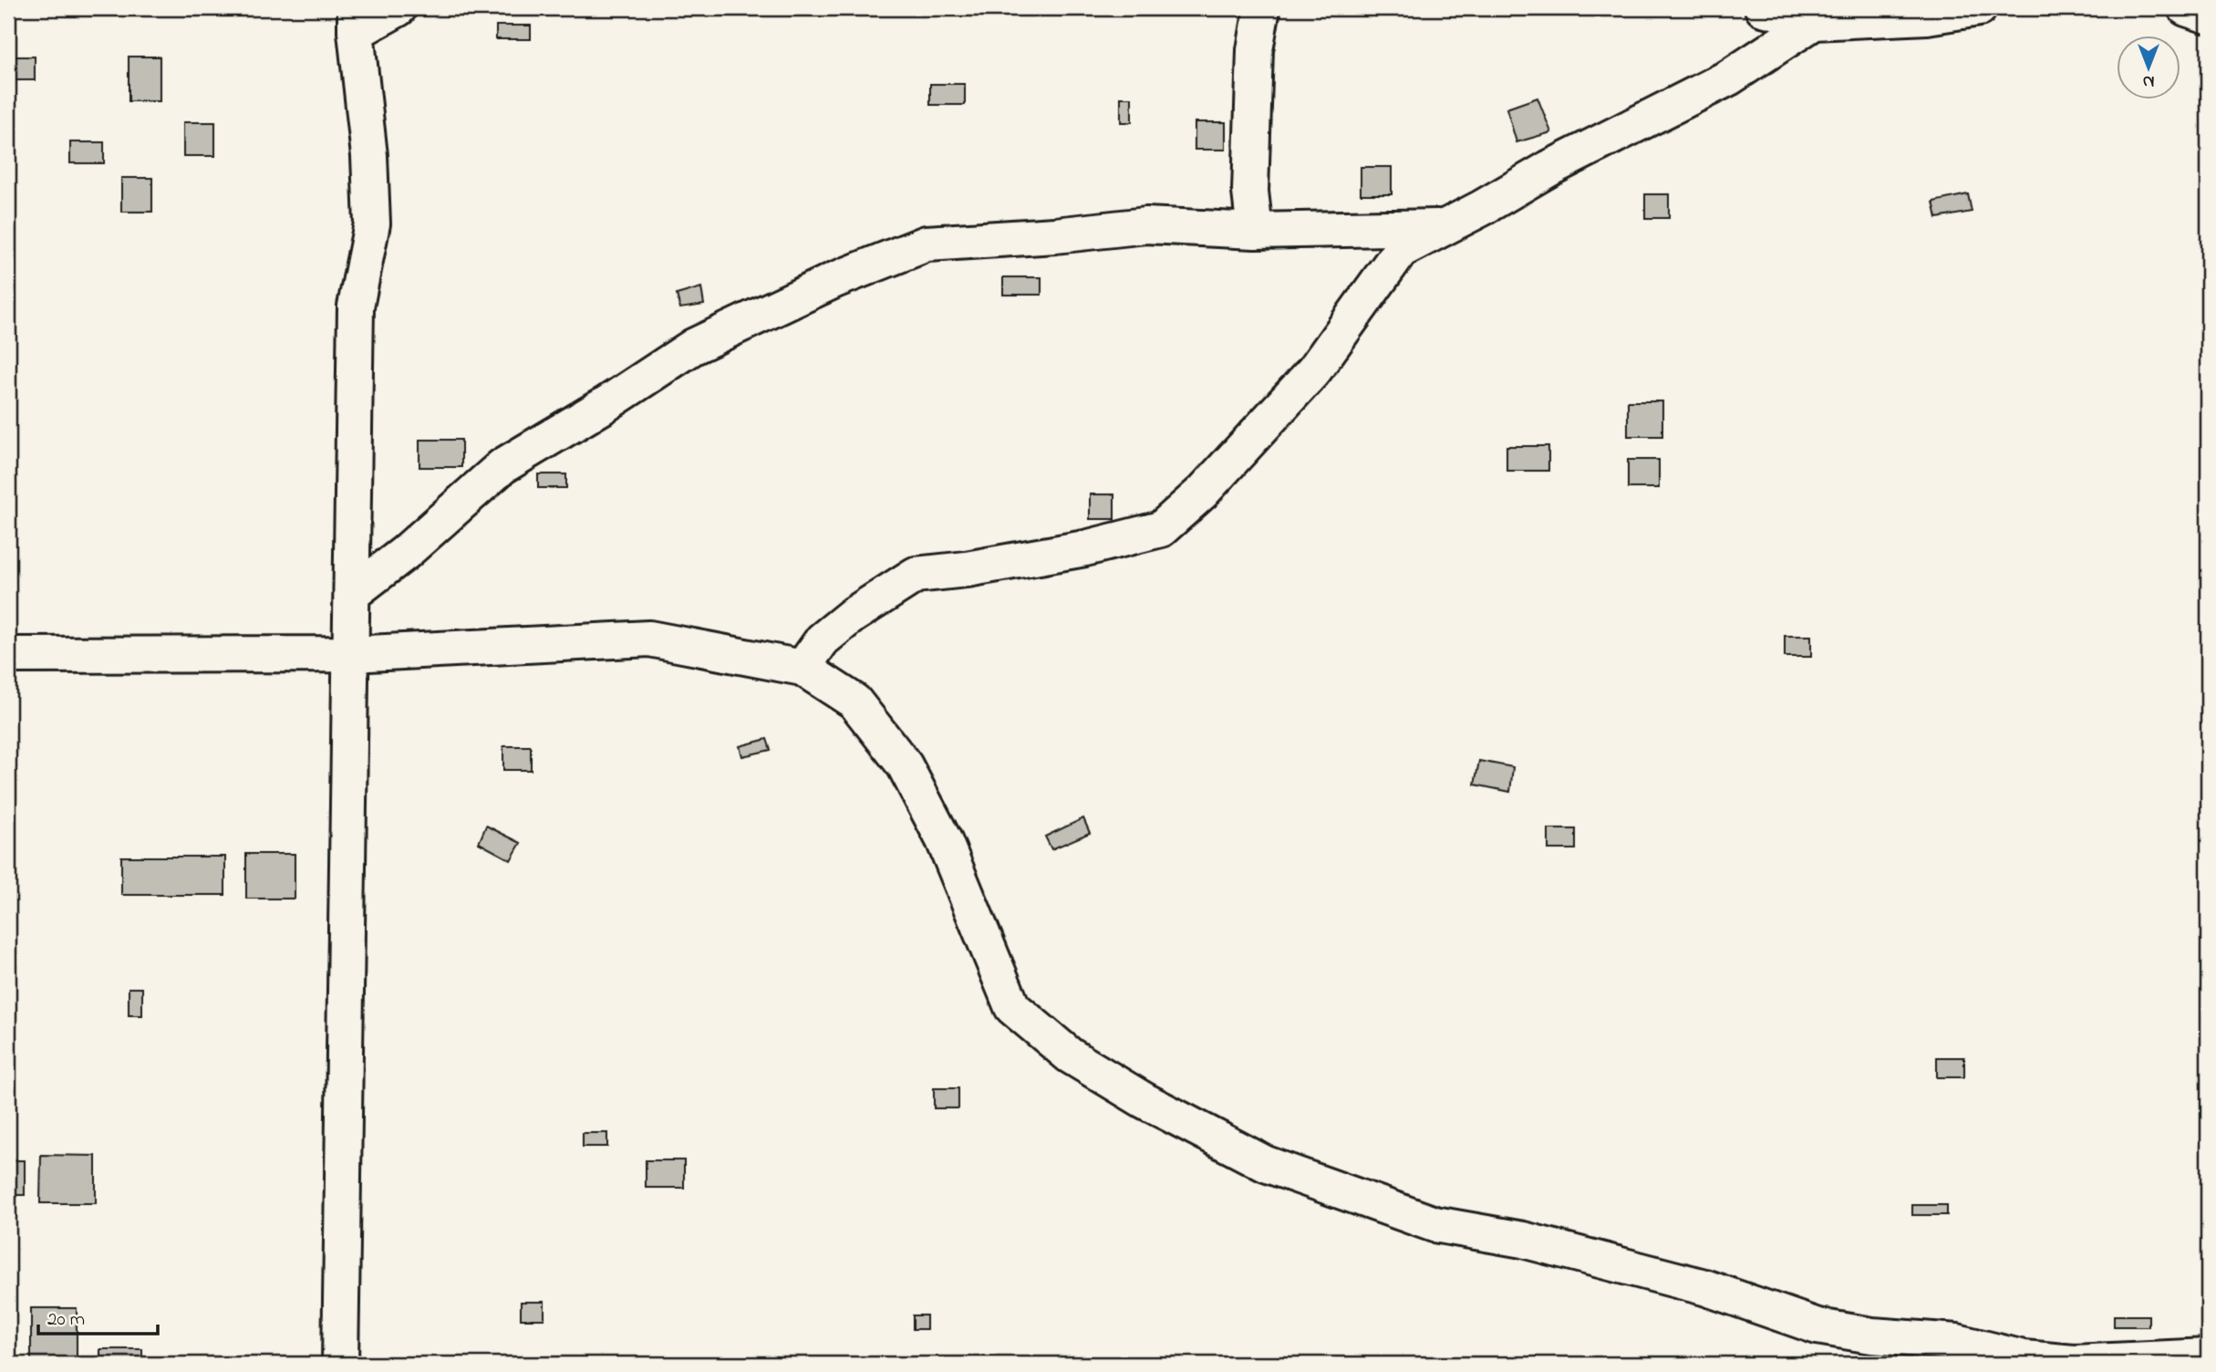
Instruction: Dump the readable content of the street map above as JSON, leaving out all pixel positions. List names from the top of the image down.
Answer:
{
  "scale_bar": "20 m",
  "north": "bottom"
}
